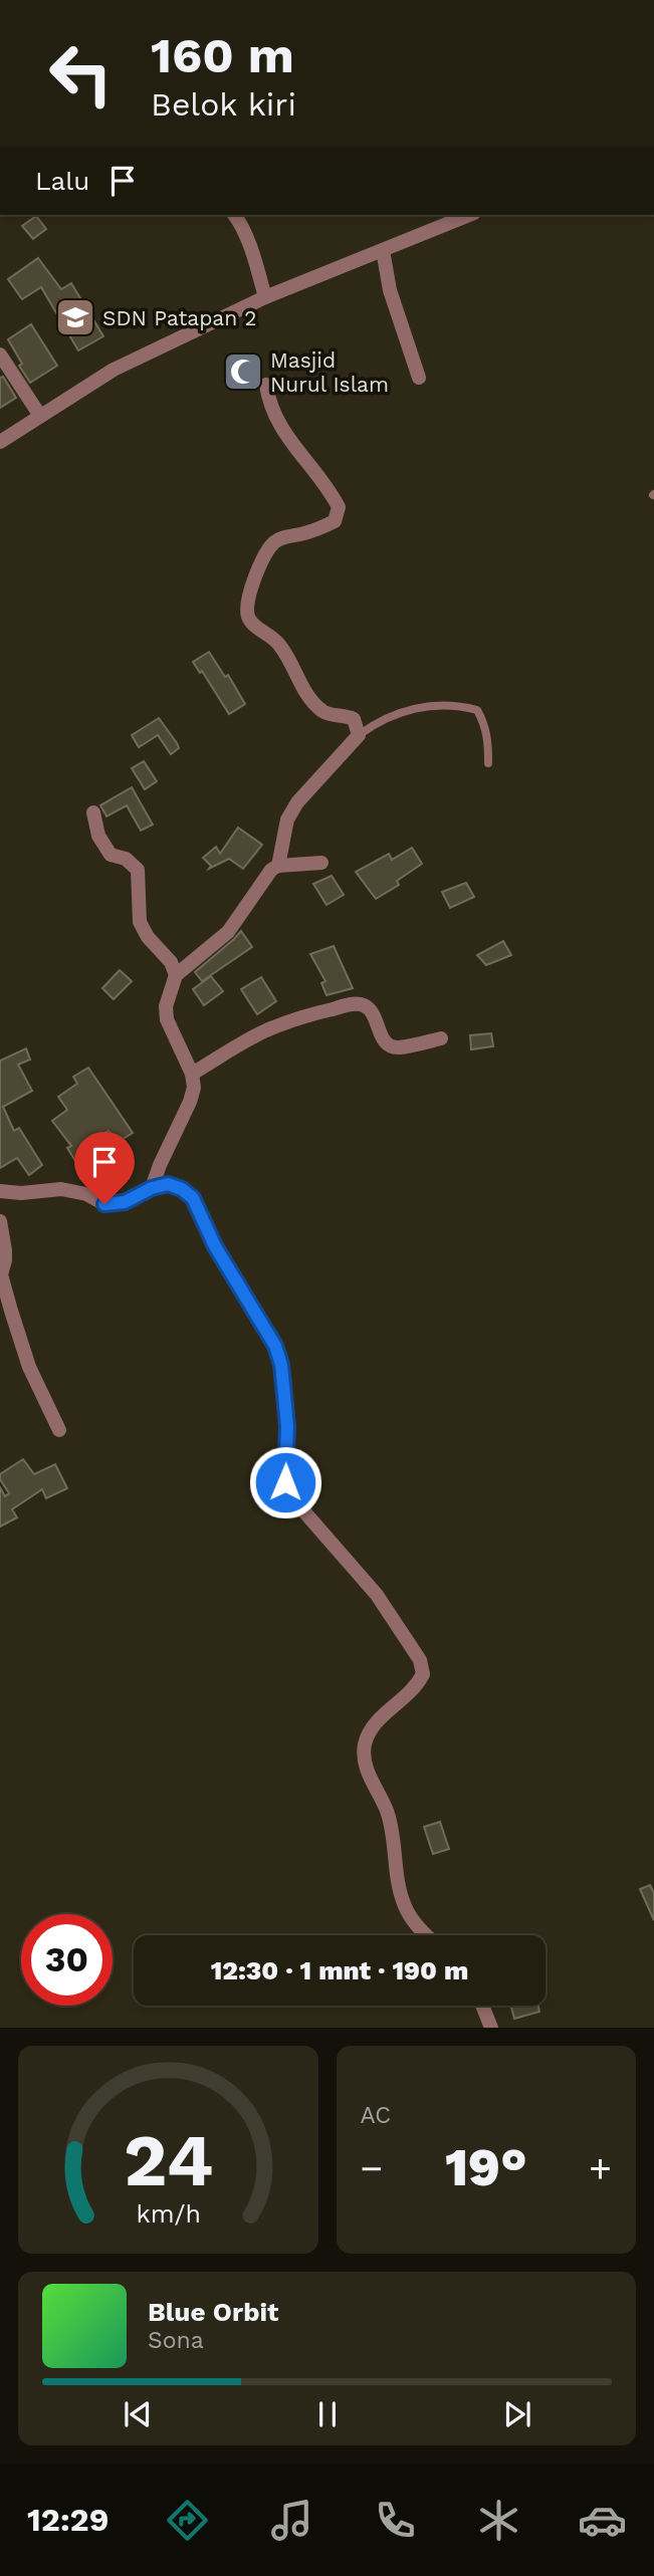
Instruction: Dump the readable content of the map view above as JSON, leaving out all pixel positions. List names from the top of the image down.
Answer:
{
  "places": {
    "school or university": ["SDN Patapan 2"],
    "mosque": ["Masjid Nurul Islam"]
  },
  "page": {
    "turn": ["160 m", "Belok kiri"],
    "then": "Lalu",
    "limit": "30",
    "trip": "12:30 · 1 mnt · 190 m",
    "tile": "AC",
    "heat": ["−", "19°", "+"],
    "song": ["Blue Orbit", "Sona"],
    "tabs": "12:29",
    "gauge": ["24", "km/h"]
  }
}
